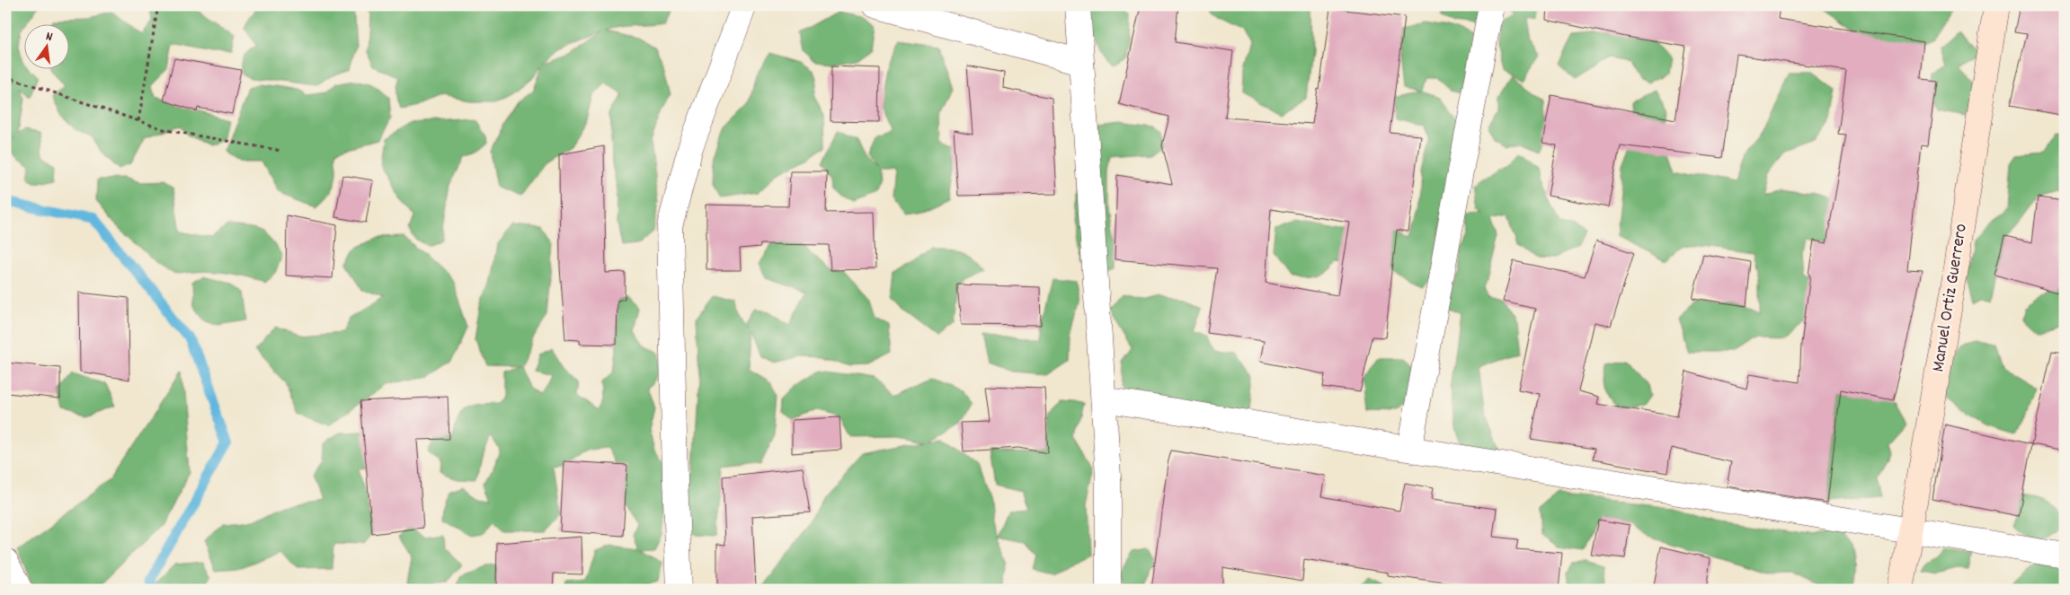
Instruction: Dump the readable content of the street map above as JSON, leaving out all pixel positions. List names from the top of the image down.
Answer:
{
  "streets": {
    "street": ["Manuel Ortiz Guerrero"]
  },
  "north": "top"
}
